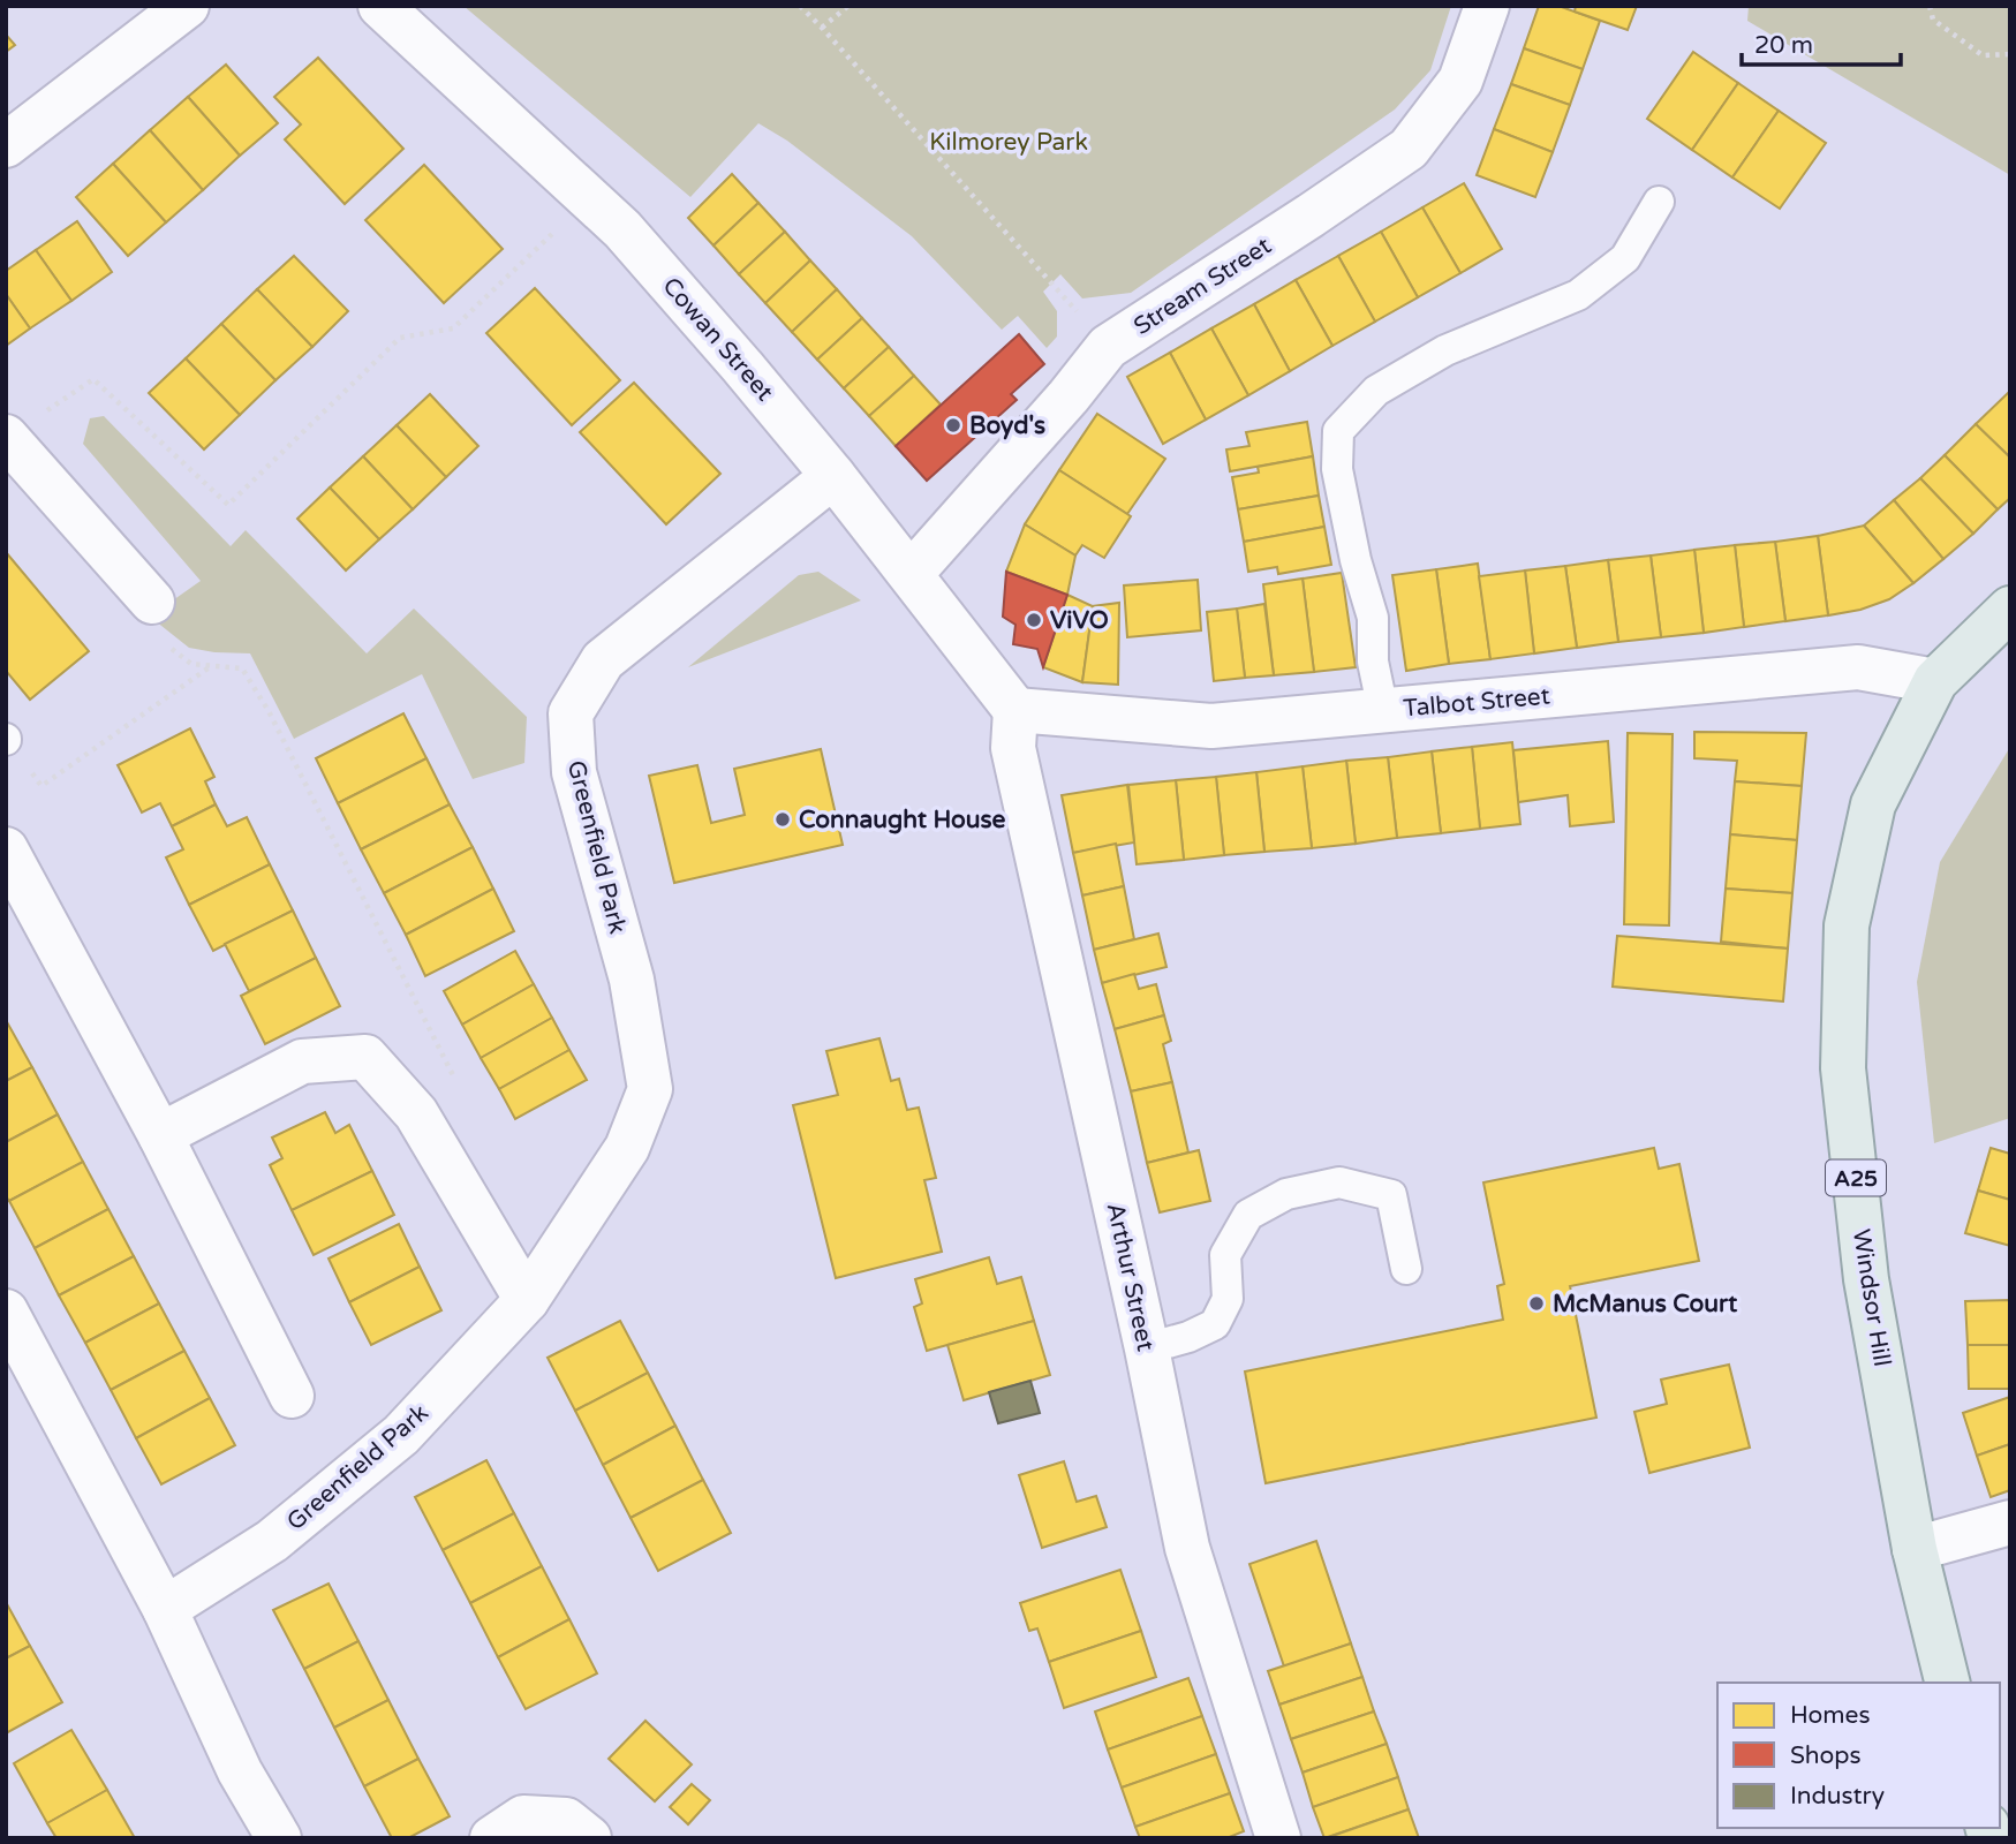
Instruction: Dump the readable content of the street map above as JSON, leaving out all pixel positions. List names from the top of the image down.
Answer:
{
  "streets": {
    "main road": ["A25", "Windsor Hill"],
    "street": [
      "Stream Street",
      "Cowan Street",
      "Talbot Street",
      "Greenfield Park",
      "Arthur Street"
    ]
  },
  "crossings": [
    ["Stream Street", "Cowan Street"],
    ["Cowan Street", "Talbot Street"],
    ["Cowan Street", "Greenfield Park"],
    ["Cowan Street", "Arthur Street"],
    ["Talbot Street", "A25"],
    ["Talbot Street", "Arthur Street"],
    ["Talbot Street", "Windsor Hill"],
    ["A25", "Windsor Hill"]
  ],
  "parks": ["Kilmorey Park"],
  "places": [
    "Boyd's",
    "ViVO",
    "Connaught House",
    "McManus Court"
  ],
  "legend": ["Homes", "Shops", "Industry"],
  "scale_bar": "20 m"
}
